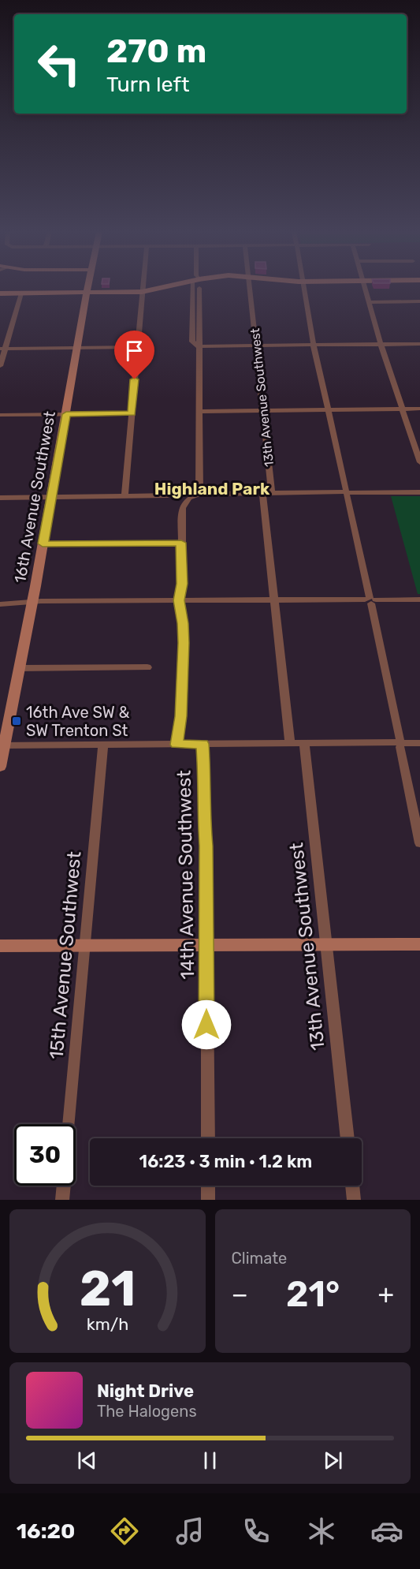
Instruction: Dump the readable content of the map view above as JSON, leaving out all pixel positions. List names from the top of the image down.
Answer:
{
  "streets": {
    "street": [
      "13th Avenue Southwest",
      "16th Avenue Southwest",
      "14th Avenue Southwest",
      "15th Avenue Southwest"
    ]
  },
  "districts": ["Highland Park"],
  "places": {
    "transit": ["16th Ave SW & SW Trenton St"]
  },
  "page": {
    "turn": ["270 m", "Turn left"],
    "limit": "30",
    "trip": "16:23 · 3 min · 1.2 km",
    "tile": "Climate",
    "heat": ["−", "21°", "+"],
    "song": ["Night Drive", "The Halogens"],
    "tabs": "16:20",
    "gauge": ["21", "km/h"]
  }
}
